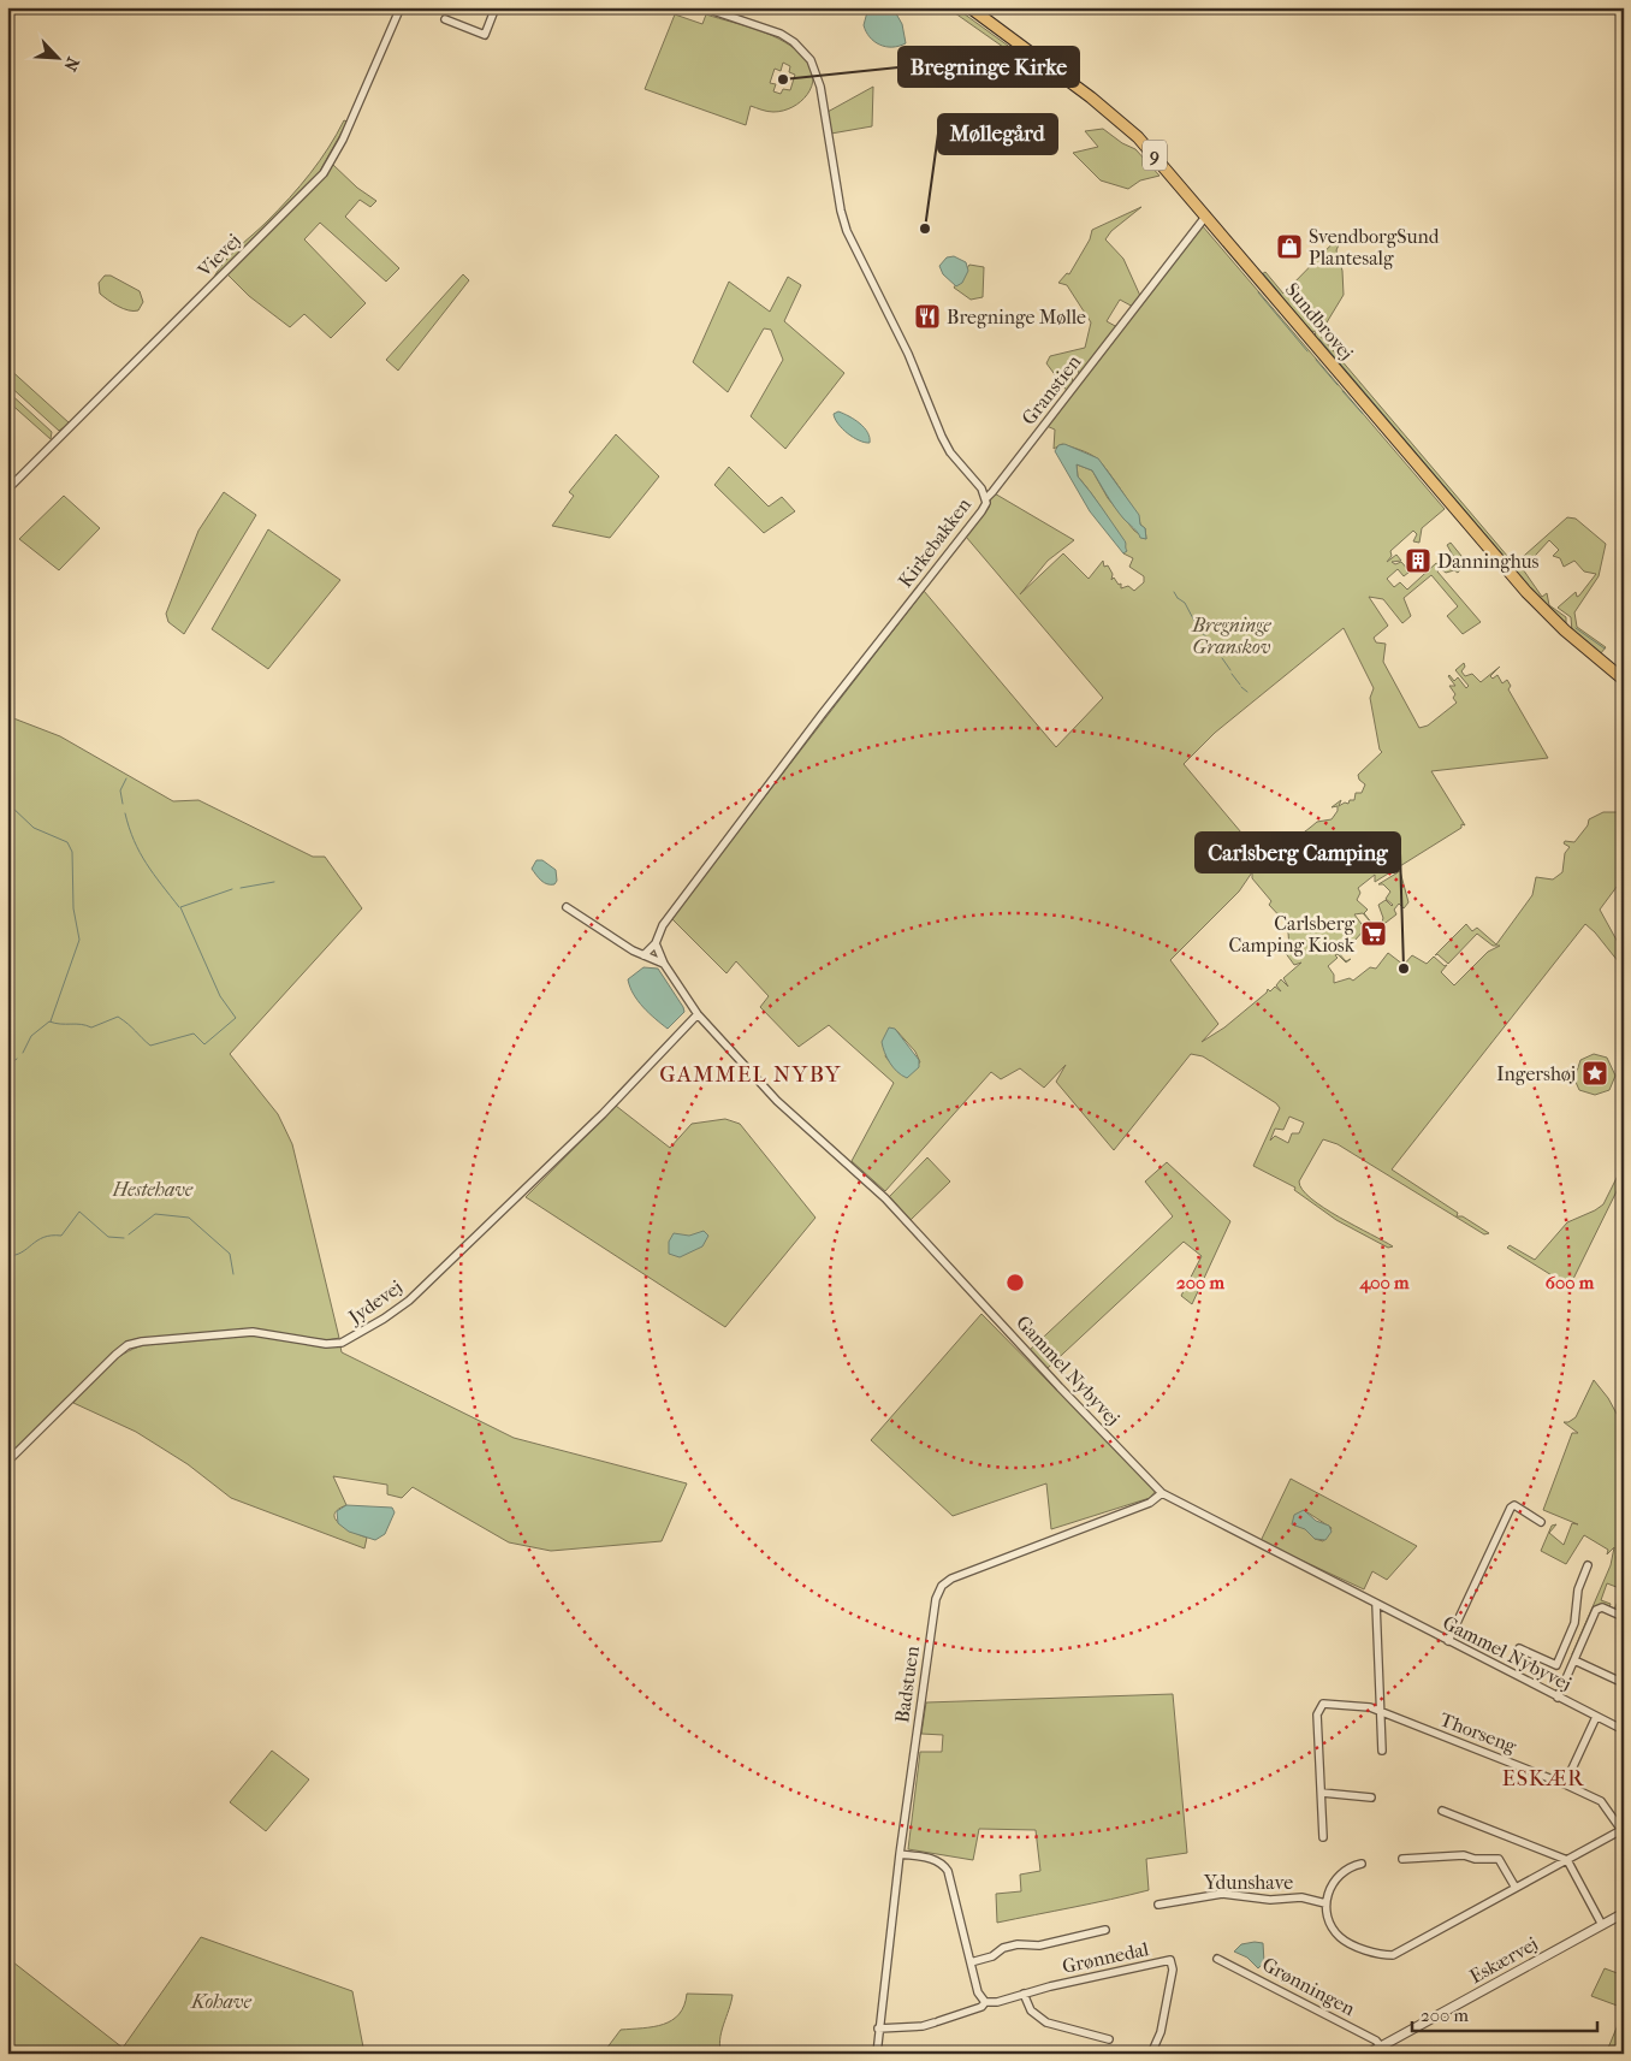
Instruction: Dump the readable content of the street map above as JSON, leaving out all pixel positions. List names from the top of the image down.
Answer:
{
  "streets": {
    "main road": ["9", "Sundbrovej"],
    "street": [
      "Vievej",
      "Granstien",
      "Kirkebakken",
      "Jydevej",
      "Gammel Nybyvej",
      "Badstuen",
      "Thorseng",
      "Ydunshave",
      "Grønnedal",
      "Eskærvej",
      "Grønningen"
    ]
  },
  "crossings": [
    ["Sundbrovej", "Granstien"],
    ["Granstien", "Kirkebakken"],
    ["Kirkebakken", "Gammel Nybyvej"],
    ["Jydevej", "Gammel Nybyvej"],
    ["Gammel Nybyvej", "Badstuen"],
    ["Badstuen", "Grønnedal"],
    ["Thorseng", "Ydunshave"],
    ["Eskærvej", "Grønningen"]
  ],
  "districts": ["GAMMEL NYBY", "ESKÆR"],
  "parks": ["Bregninge Granskov", "Hestehave", "Kohave"],
  "places": {
    "other": ["Bregninge Kirke", "Møllegård", "Carlsberg Camping"],
    "shop": ["SvendborgSund Plantesalg"],
    "restaurant": ["Bregninge Mølle"],
    "building": ["Danninghus"],
    "supermarket": ["Carlsberg Camping Kiosk"],
    "place": ["Ingershøj"]
  },
  "scale_bar": "200 m",
  "north": "bottom right",
  "rings": ["200 m", "400 m", "600 m"]
}
